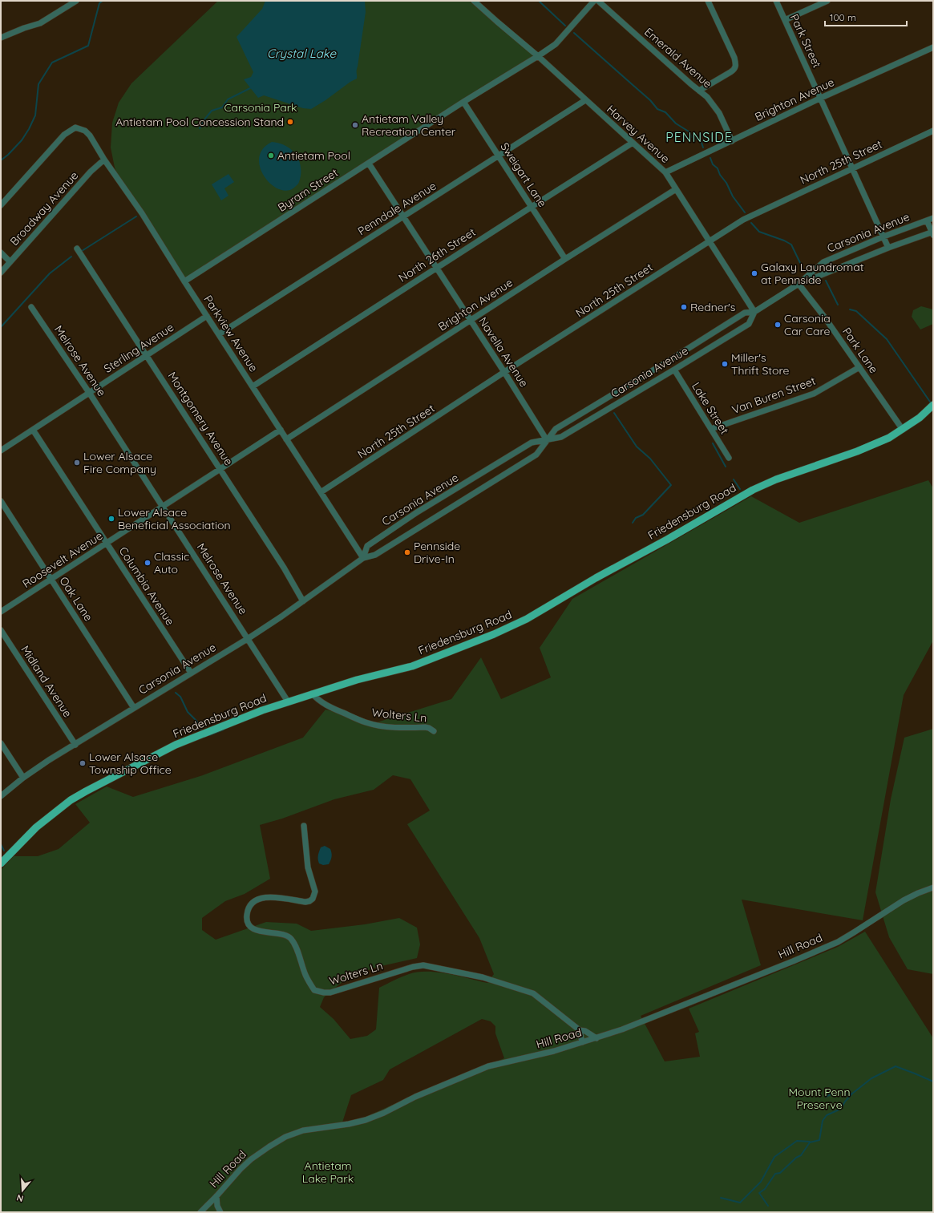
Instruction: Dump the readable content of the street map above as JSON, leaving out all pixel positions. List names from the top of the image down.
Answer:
{
  "streets": {
    "main road": ["Friedensburg Road"],
    "street": [
      "Park Street",
      "Emerald Avenue",
      "Brighton Avenue",
      "Harvey Avenue",
      "North 25th Street",
      "Sweigart Lane",
      "Byram Street",
      "Broadway Avenue",
      "Penndale Avenue",
      "Carsonia Avenue",
      "North 26th Street",
      "Parkview Avenue",
      "Sterling Avenue",
      "Park Lane",
      "Navella Avenue",
      "Melrose Avenue",
      "Van Buren Street",
      "Lake Street",
      "Montgomery Avenue",
      "Roosevelt Avenue",
      "Columbia Avenue",
      "Oak Lane",
      "Midland Avenue",
      "Wolters Ln",
      "Hill Road"
    ]
  },
  "crossings": [
    ["Park Street", "Brighton Avenue"],
    ["Park Street", "North 25th Street"],
    ["Park Street", "Carsonia Avenue"],
    ["Emerald Avenue", "Brighton Avenue"],
    ["Brighton Avenue", "Harvey Avenue"],
    ["Brighton Avenue", "Sweigart Lane"],
    ["Brighton Avenue", "Parkview Avenue"],
    ["Brighton Avenue", "Navella Avenue"],
    ["Harvey Avenue", "North 25th Street"],
    ["Harvey Avenue", "Byram Street"],
    ["Harvey Avenue", "Penndale Avenue"],
    ["Harvey Avenue", "Carsonia Avenue"],
    ["Harvey Avenue", "North 26th Street"],
    ["North 25th Street", "Parkview Avenue"],
    ["North 25th Street", "Navella Avenue"],
    ["Sweigart Lane", "Byram Street"],
    ["Sweigart Lane", "Penndale Avenue"],
    ["Sweigart Lane", "North 26th Street"],
    ["Byram Street", "Parkview Avenue"],
    ["Byram Street", "Navella Avenue"],
    ["Broadway Avenue", "Parkview Avenue"],
    ["Penndale Avenue", "Parkview Avenue"],
    ["Penndale Avenue", "Navella Avenue"],
    ["Carsonia Avenue", "Parkview Avenue"],
    ["Carsonia Avenue", "Park Lane"],
    ["Carsonia Avenue", "Navella Avenue"],
    ["Carsonia Avenue", "Melrose Avenue"],
    ["Carsonia Avenue", "Lake Street"],
    ["Carsonia Avenue", "Montgomery Avenue"],
    ["Carsonia Avenue", "Columbia Avenue"],
    ["Carsonia Avenue", "Oak Lane"],
    ["Carsonia Avenue", "Midland Avenue"],
    ["North 26th Street", "Parkview Avenue"],
    ["North 26th Street", "Navella Avenue"],
    ["Parkview Avenue", "Sterling Avenue"],
    ["Parkview Avenue", "Roosevelt Avenue"],
    ["Sterling Avenue", "Melrose Avenue"],
    ["Sterling Avenue", "Montgomery Avenue"],
    ["Sterling Avenue", "Columbia Avenue"],
    ["Park Lane", "Van Buren Street"],
    ["Park Lane", "Friedensburg Road"],
    ["Melrose Avenue", "Friedensburg Road"],
    ["Melrose Avenue", "Roosevelt Avenue"],
    ["Van Buren Street", "Lake Street"],
    ["Montgomery Avenue", "Roosevelt Avenue"],
    ["Friedensburg Road", "Wolters Ln"],
    ["Roosevelt Avenue", "Columbia Avenue"],
    ["Roosevelt Avenue", "Oak Lane"]
  ],
  "districts": ["PENNSIDE"],
  "water": ["Crystal Lake"],
  "parks": ["Carsonia Park", "Mount Penn Preserve", "Antietam Lake Park"],
  "places": [
    "Antietam Pool Concession Stand",
    "Antietam Valley Recreation Center",
    "Antietam Pool",
    "Galaxy Laundromat at Pennside",
    "Redner's",
    "Carsonia Car Care",
    "Miller's Thrift Store",
    "Lower Alsace Fire Company",
    "Lower Alsace Beneficial Association",
    "Pennside Drive-In",
    "Classic Auto",
    "Lower Alsace Township Office"
  ],
  "scale_bar": "100 m",
  "north": "bottom"
}
